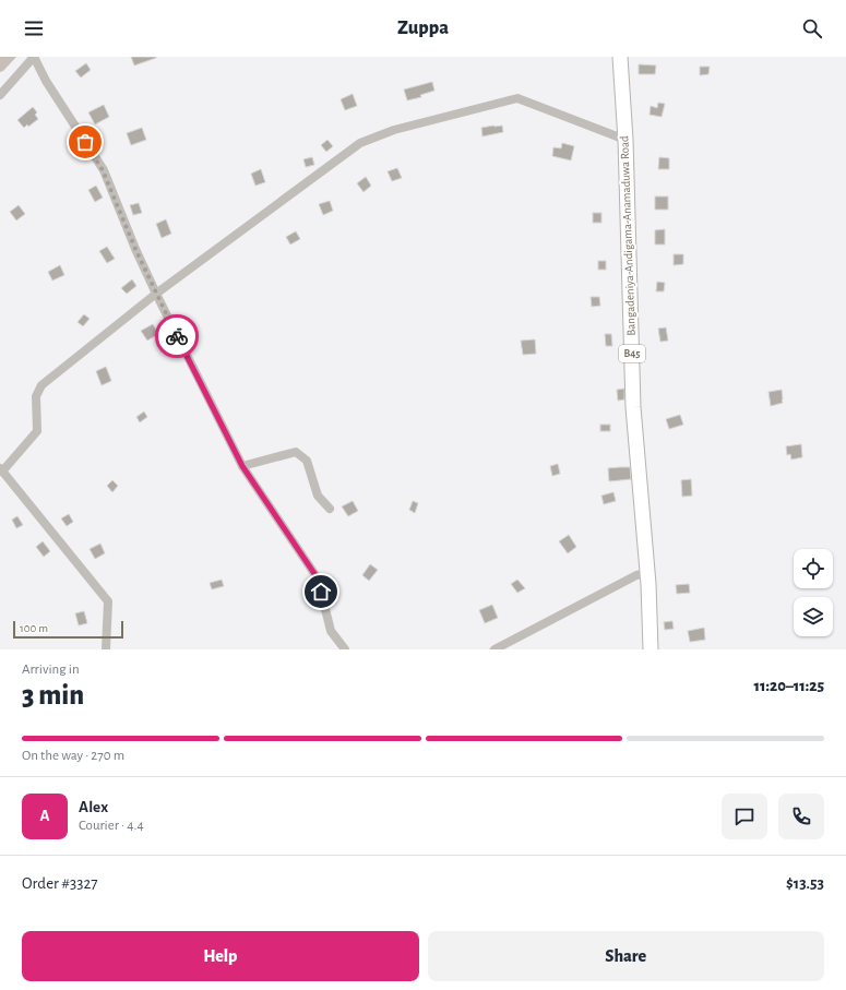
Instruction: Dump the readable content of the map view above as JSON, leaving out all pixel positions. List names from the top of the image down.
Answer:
{
  "streets": {
    "main road": ["Bangadeniya-Andigama-Anamaduwa Road", "B45"]
  },
  "scale_bar": "100 m",
  "page": {
    "header": "Zuppa",
    "scale": "100 m",
    "heading": ["3 min", "Arriving in", "11:20–11:25"],
    "panel": [
      "Alex",
      "Courier · 4.4",
      "Order #3327",
      "$13.53"
    ],
    "bar": "On the way · 270 m",
    "round": "A",
    "buttons": ["Help", "Share"]
  }
}
